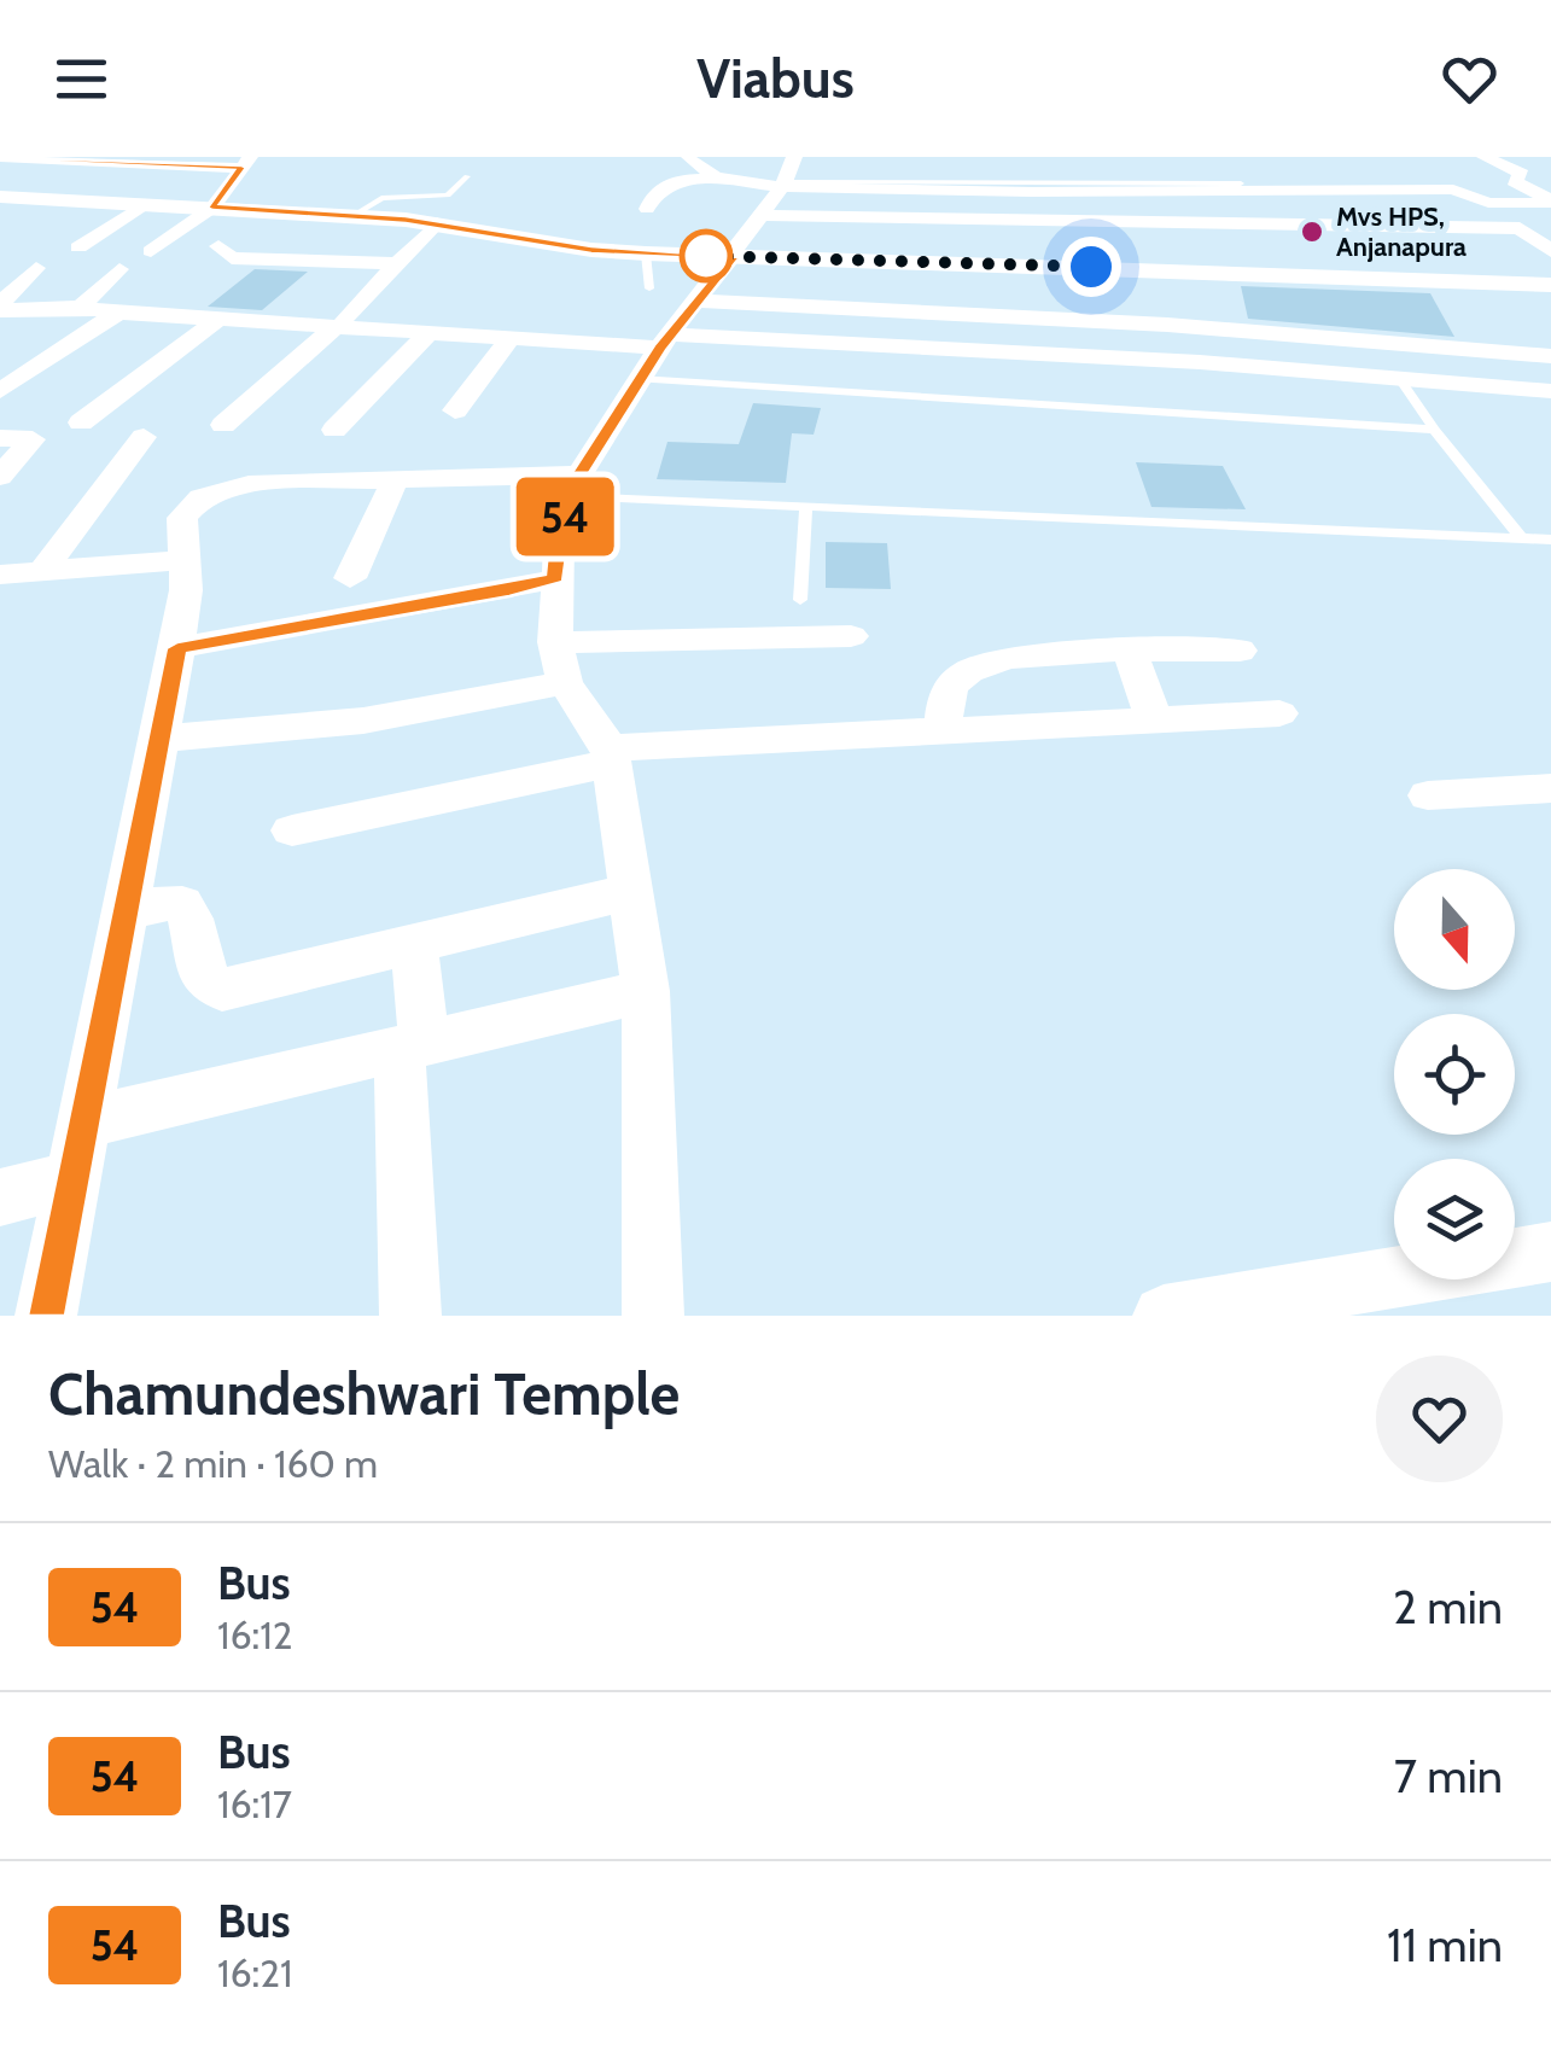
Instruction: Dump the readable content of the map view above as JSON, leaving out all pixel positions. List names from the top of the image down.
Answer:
{
  "places": ["Mvs HPS, Anjanapura"],
  "lines": ["bus line 54"],
  "north": "bottom",
  "page": {
    "header": "Viabus",
    "on_map": "54",
    "heading": ["Chamundeshwari Temple", "Walk · 2 min · 160 m"],
    "list": [
      {
        "mark": "54",
        "name": "Bus",
        "note": "16:12",
        "value": "2 min"
      },
      {
        "mark": "54",
        "name": "Bus",
        "note": "16:17",
        "value": "7 min"
      },
      {
        "mark": "54",
        "name": "Bus",
        "note": "16:21",
        "value": "11 min"
      }
    ]
  }
}
